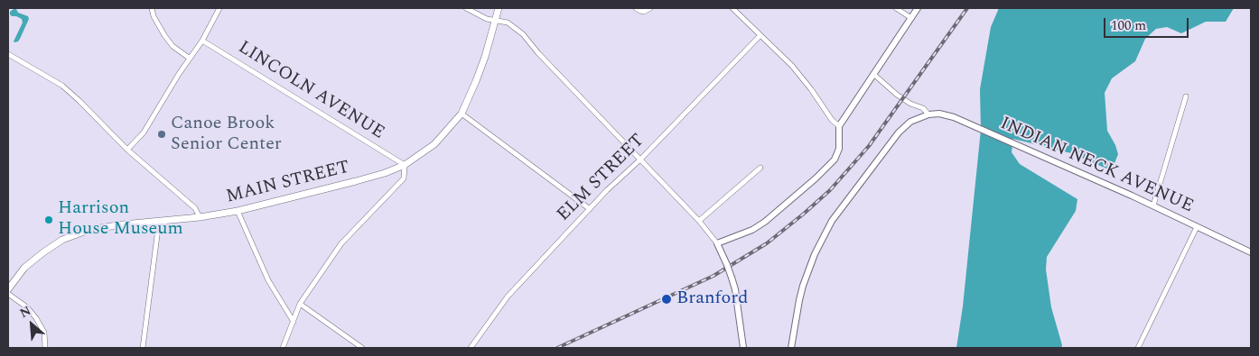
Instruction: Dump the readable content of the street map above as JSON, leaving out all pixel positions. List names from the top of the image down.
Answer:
{
  "streets": {
    "main road": ["MAIN STREET"],
    "street": ["LINCOLN AVENUE", "INDIAN NECK AVENUE", "ELM STREET"]
  },
  "crossings": [
    ["LINCOLN AVENUE", "MAIN STREET"]
  ],
  "places": ["Canoe Brook Senior Center", "Harrison House Museum", "Branford"],
  "scale_bar": "100 m",
  "north": "top left"
}
